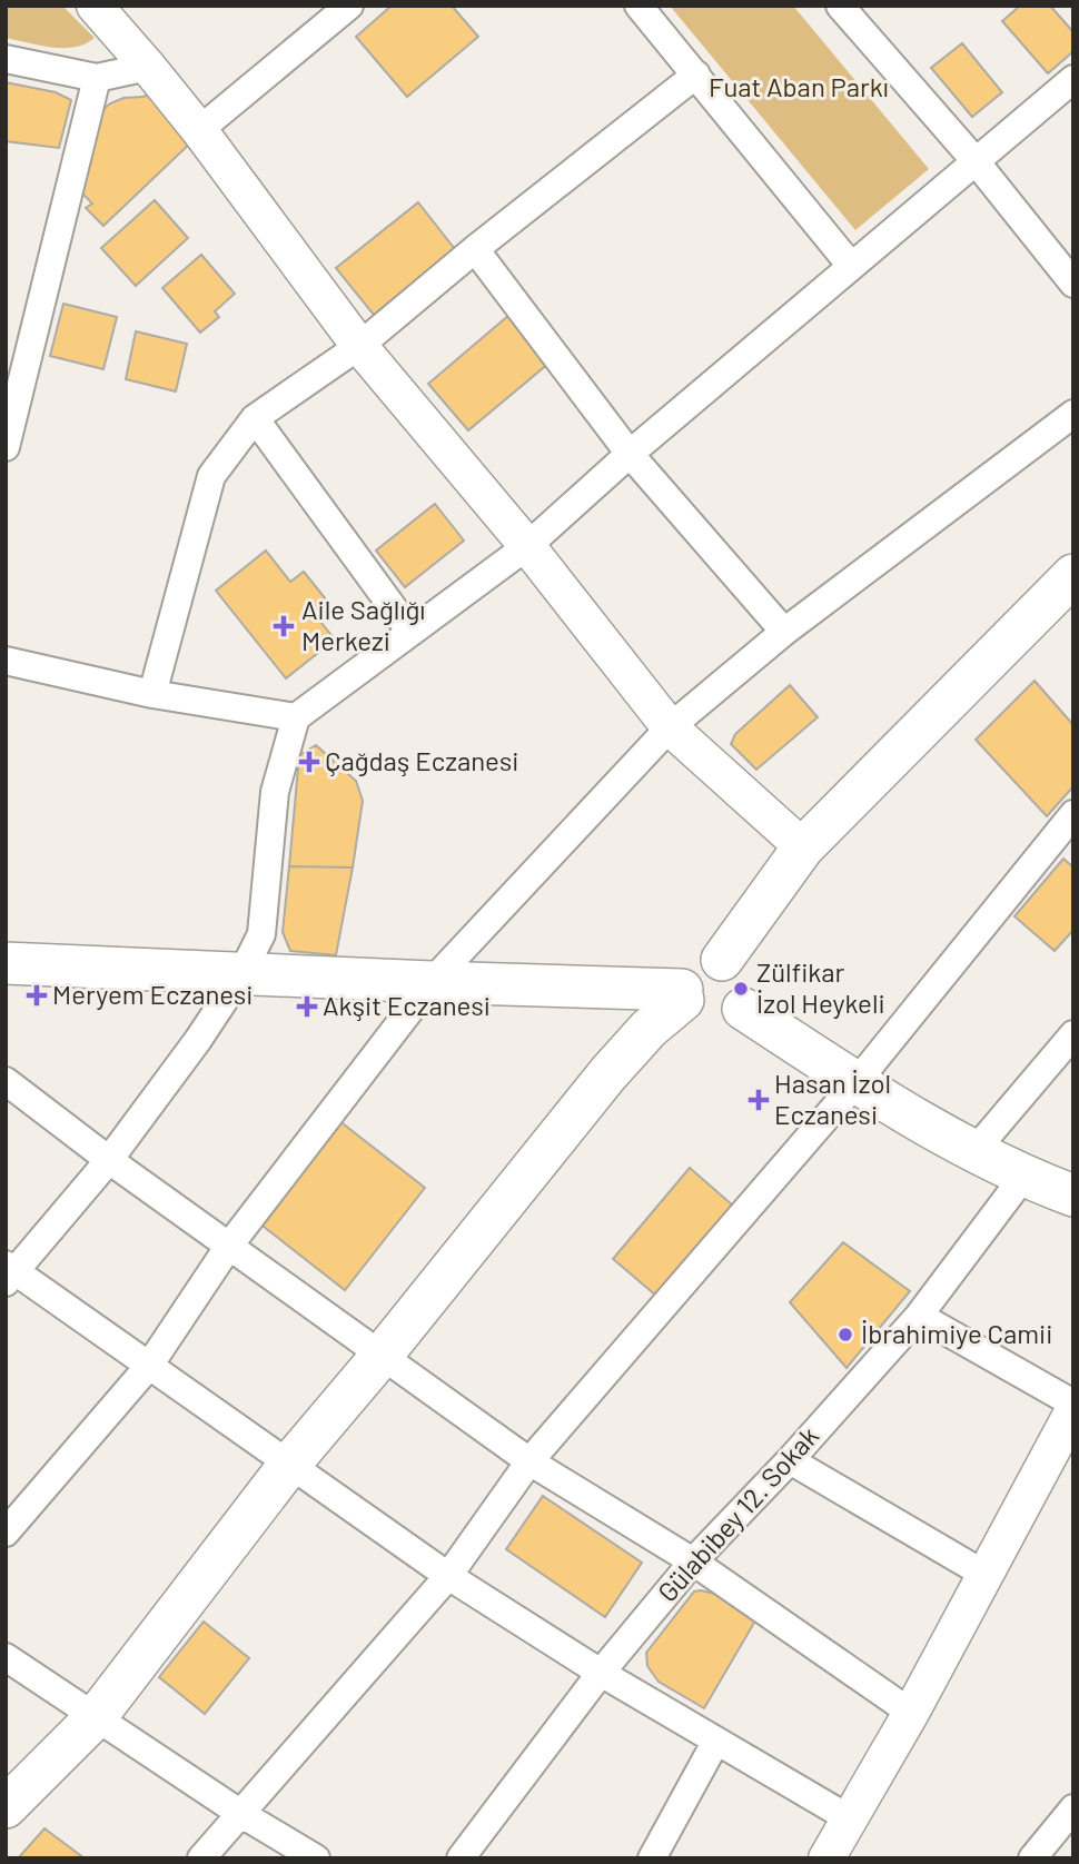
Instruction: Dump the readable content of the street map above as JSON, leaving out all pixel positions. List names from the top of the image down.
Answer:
{
  "streets": {
    "street": ["Gülabibey 12. Sokak"]
  },
  "parks": ["Fuat Aban Parkı"],
  "places": {
    "health": [
      "Aile Sağlığı Merkezi",
      "Çağdaş Eczanesi",
      "Meryem Eczanesi",
      "Akşit Eczanesi",
      "Hasan İzol Eczanesi"
    ],
    "other": ["Zülfikar İzol Heykeli", "İbrahimiye Camii"]
  }
}
